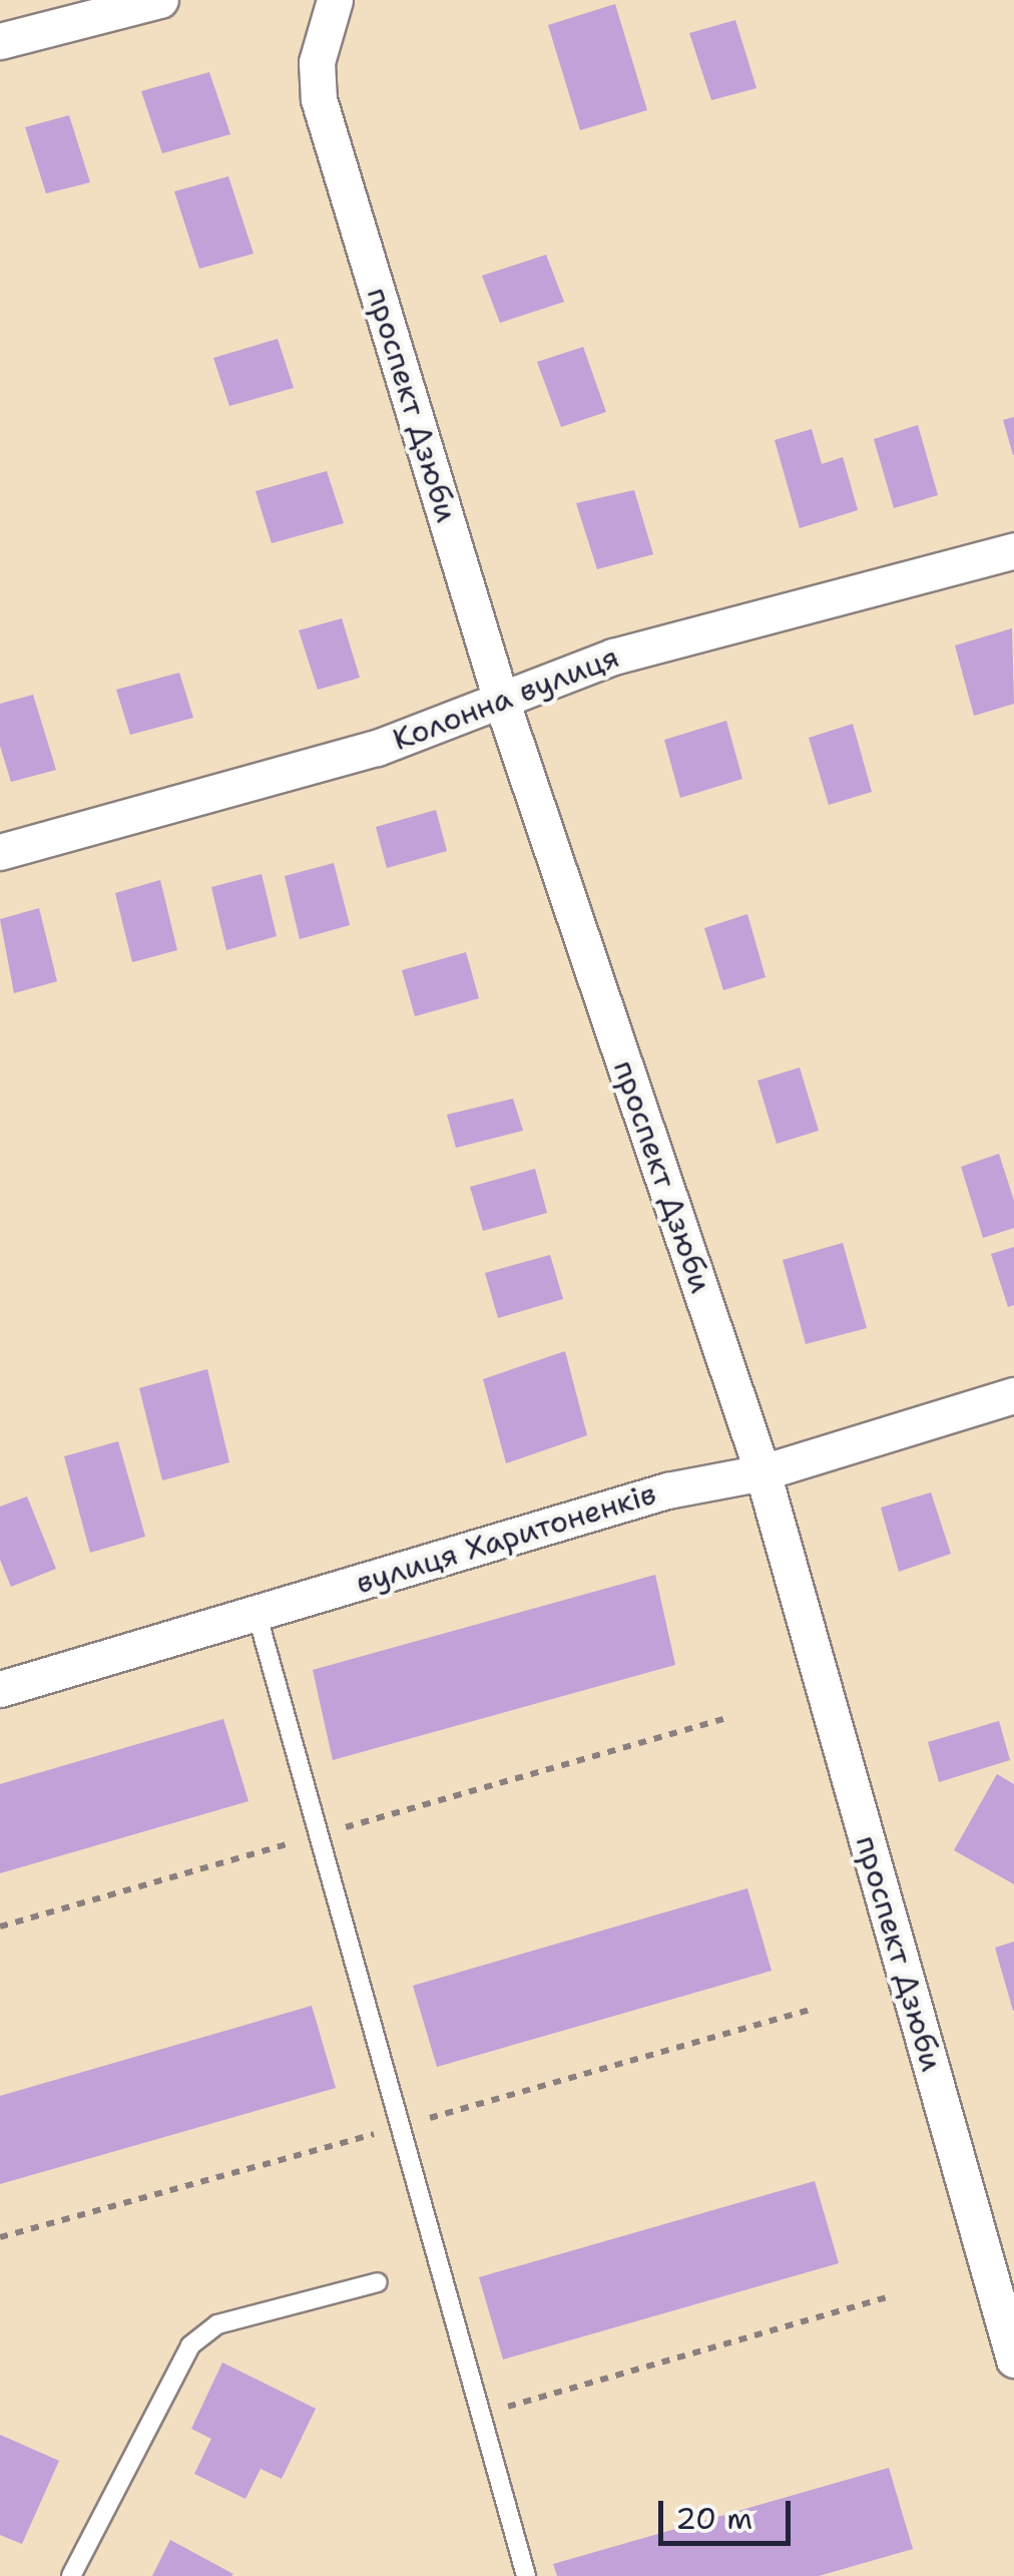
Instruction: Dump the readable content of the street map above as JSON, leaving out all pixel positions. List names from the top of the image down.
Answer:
{
  "streets": {
    "street": ["проспект Дзюби", "Колонна вулиця", "вулиця Харитоненків"]
  },
  "crossings": [
    ["проспект Дзюби", "Колонна вулиця"],
    ["проспект Дзюби", "вулиця Харитоненків"]
  ],
  "scale_bar": "20 m"
}
